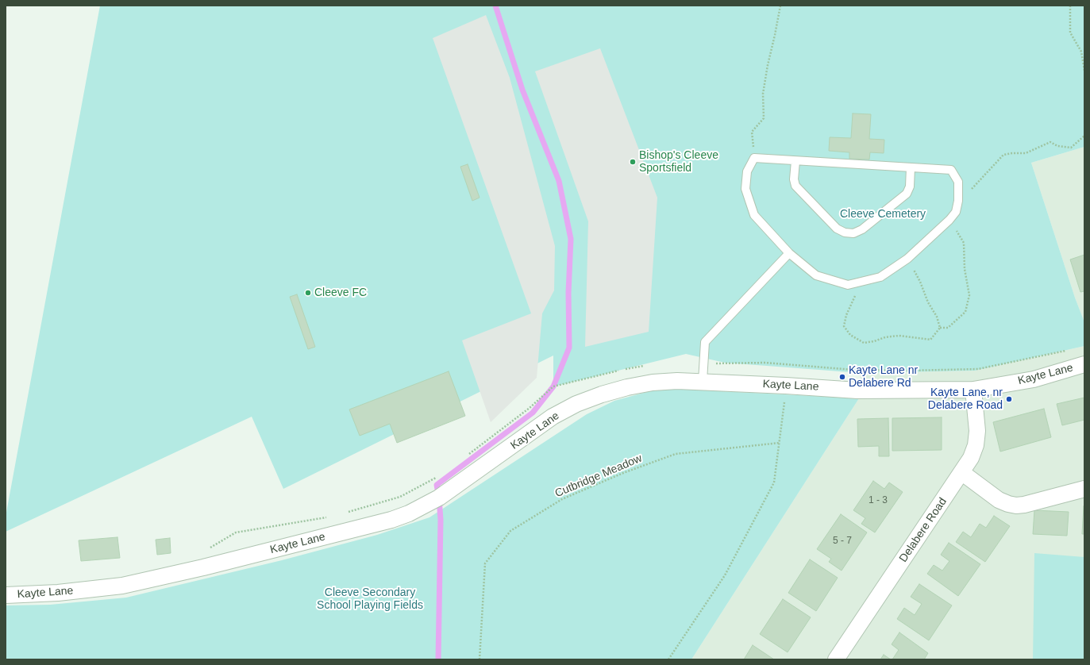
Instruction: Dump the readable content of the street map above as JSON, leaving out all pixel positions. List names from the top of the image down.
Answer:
{
  "streets": {
    "street": ["Kayte Lane", "Delabere Road"],
    "path": ["Cutbridge Meadow"]
  },
  "crossings": [
    ["Kayte Lane", "Delabere Road"]
  ],
  "parks": ["Cleeve Cemetery", "Cleeve Secondary School Playing Fields"],
  "places": [
    "Bishop's Cleeve Sportsfield",
    "Cleeve FC",
    "Kayte Lane nr Delabere Rd",
    "Kayte Lane, nr Delabere Road"
  ],
  "house_numbers": ["1 - 3", "5 - 7"]
}
